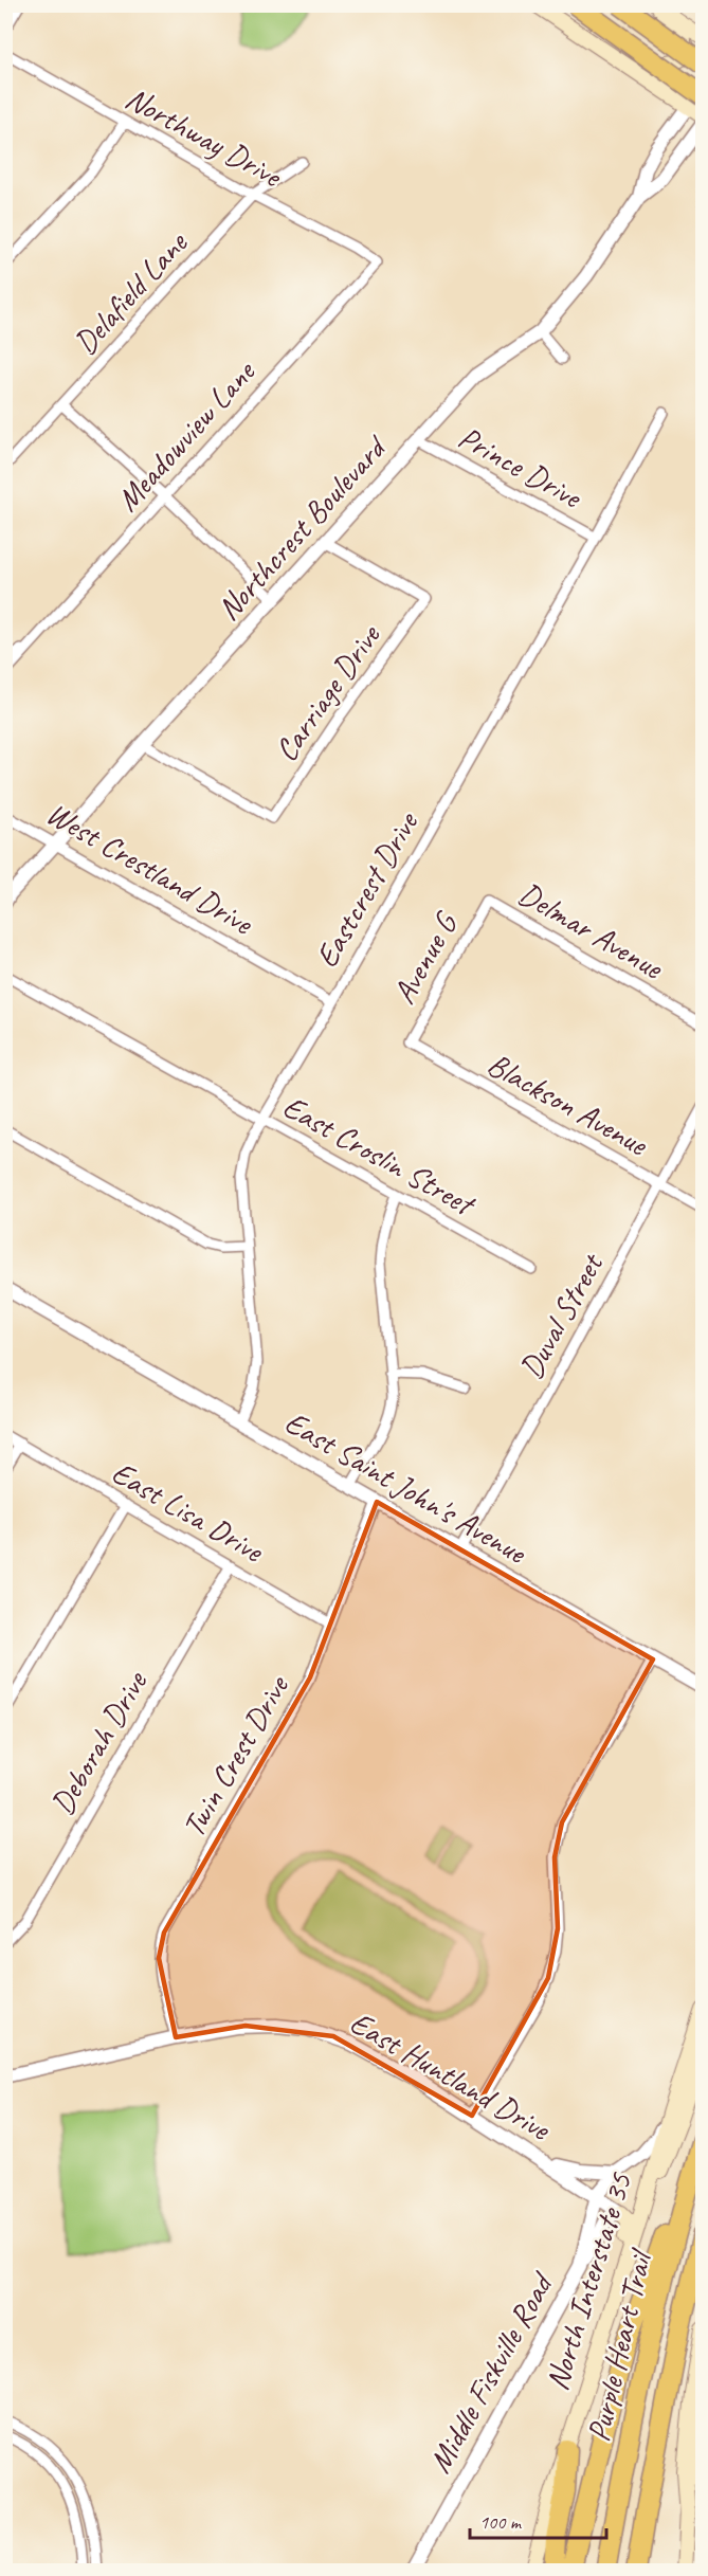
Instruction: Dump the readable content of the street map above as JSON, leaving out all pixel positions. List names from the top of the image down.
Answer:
{
  "streets": {
    "highway": ["Purple Heart Trail"],
    "main road": ["North Interstate 35"],
    "street": [
      "Northway Drive",
      "Delafield Lane",
      "Meadowview Lane",
      "Prince Drive",
      "Northcrest Boulevard",
      "Carriage Drive",
      "West Crestland Drive",
      "Eastcrest Drive",
      "Delmar Avenue",
      "Avenue G",
      "Blackson Avenue",
      "East Croslin Street",
      "Duval Street",
      "East Saint John's Avenue",
      "East Lisa Drive",
      "Deborah Drive",
      "Twin Crest Drive",
      "East Huntland Drive",
      "Middle Fiskville Road"
    ]
  },
  "crossings": [
    ["Northway Drive", "Delafield Lane"],
    ["Northway Drive", "Meadowview Lane"],
    ["Prince Drive", "Northcrest Boulevard"],
    ["Prince Drive", "Eastcrest Drive"],
    ["Northcrest Boulevard", "Carriage Drive"],
    ["Northcrest Boulevard", "West Crestland Drive"],
    ["West Crestland Drive", "Eastcrest Drive"],
    ["Eastcrest Drive", "East Croslin Street"],
    ["Eastcrest Drive", "East Saint John's Avenue"],
    ["Delmar Avenue", "Avenue G"],
    ["Avenue G", "Blackson Avenue"],
    ["Blackson Avenue", "Duval Street"],
    ["Duval Street", "East Saint John's Avenue"],
    ["East Saint John's Avenue", "Twin Crest Drive"],
    ["East Lisa Drive", "Deborah Drive"],
    ["East Lisa Drive", "Twin Crest Drive"],
    ["Twin Crest Drive", "East Huntland Drive"],
    ["East Huntland Drive", "Middle Fiskville Road"]
  ],
  "scale_bar": "100 m"
}
